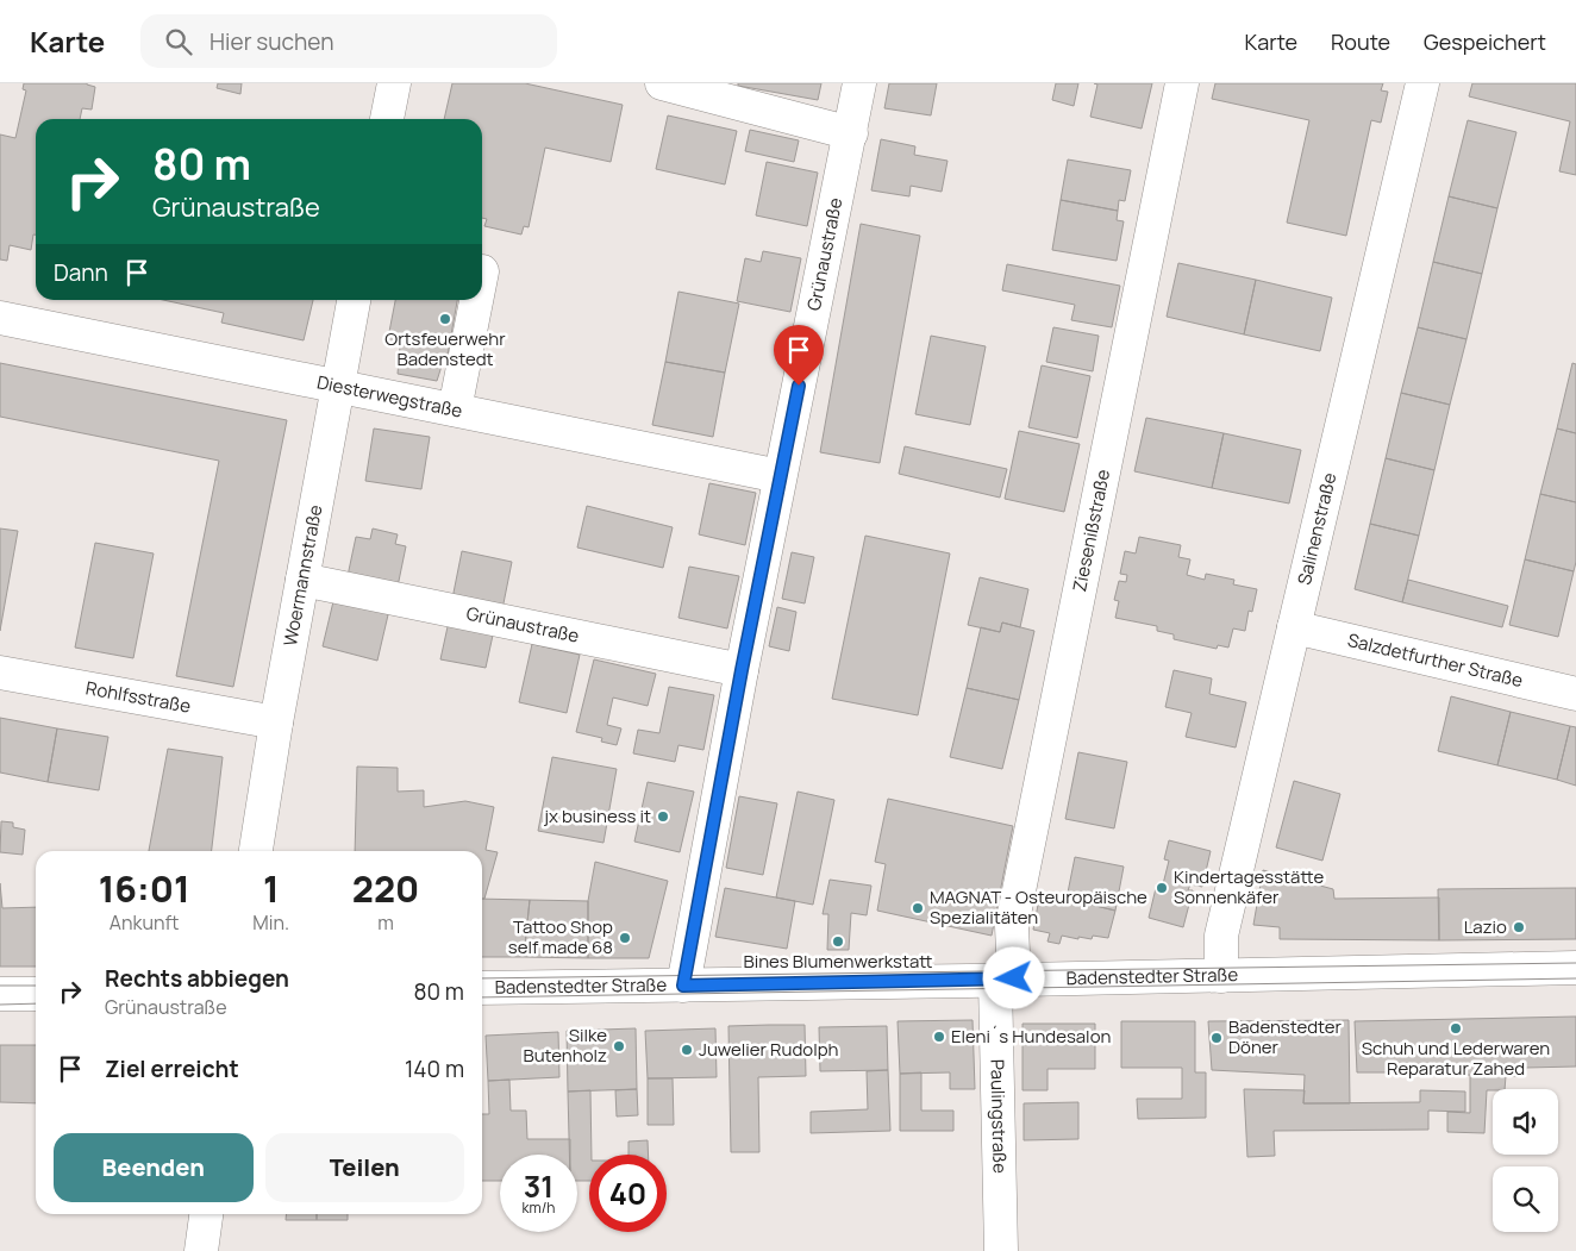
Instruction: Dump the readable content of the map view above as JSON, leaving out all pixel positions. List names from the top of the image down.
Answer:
{
  "streets": {
    "street": [
      "Grünaustraße",
      "Diesterwegstraße",
      "Salinenstraße",
      "Ziesenißstraße",
      "Woermannstraße",
      "Salzdetfurther Straße",
      "Rohlfsstraße",
      "Badenstedter Straße",
      "Paulingstraße"
    ]
  },
  "crossings": [
    ["Grünaustraße", "Diesterwegstraße"],
    ["Grünaustraße", "Woermannstraße"],
    ["Grünaustraße", "Badenstedter Straße"],
    ["Diesterwegstraße", "Woermannstraße"],
    ["Salinenstraße", "Salzdetfurther Straße"],
    ["Salinenstraße", "Badenstedter Straße"],
    ["Ziesenißstraße", "Badenstedter Straße"],
    ["Ziesenißstraße", "Paulingstraße"],
    ["Woermannstraße", "Rohlfsstraße"],
    ["Badenstedter Straße", "Paulingstraße"]
  ],
  "places": [
    "Ortsfeuerwehr Badenstedt",
    "jx business it",
    "Kindertagesstätte Sonnenkäfer",
    "MAGNAT - Osteuropäische Spezialitäten",
    "Lazio",
    "Tattoo Shop self made 68",
    "Bines Blumenwerkstatt",
    "Schuh und Lederwaren Reparatur Zahed",
    "Eleni´s Hundesalon",
    "Badenstedter Döner",
    "Silke Butenholz",
    "Juwelier Rudolph"
  ],
  "page": {
    "header": "Karte",
    "search": "Hier suchen",
    "nav": ["Karte", "Route", "Gespeichert"],
    "turn": ["80 m", "Grünaustraße"],
    "then": "Dann",
    "eta": [
      "16:01",
      "Ankunft",
      "1",
      "Min.",
      "220",
      "m"
    ],
    "list": [
      {
        "name": "Rechts abbiegen",
        "note": "Grünaustraße",
        "value": "80 m"
      },
      {
        "name": "Ziel erreicht",
        "value": "140 m"
      }
    ],
    "buttons": ["Beenden", "Teilen"],
    "speed": "31 km/h",
    "limit": "40"
  }
}
